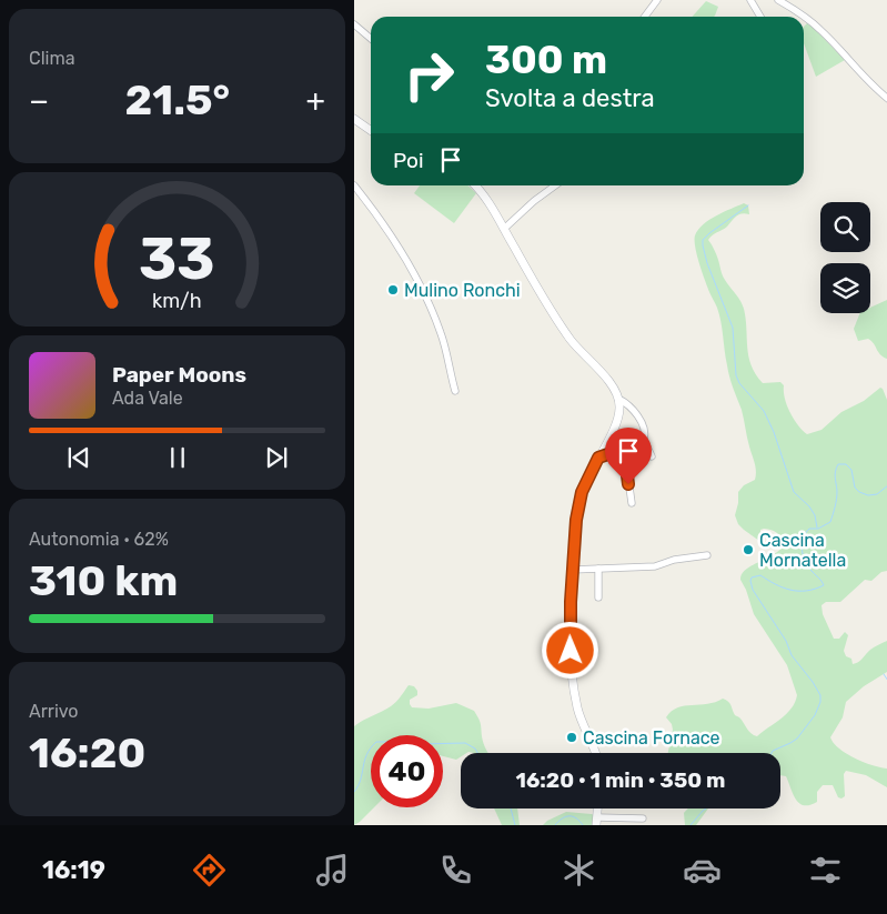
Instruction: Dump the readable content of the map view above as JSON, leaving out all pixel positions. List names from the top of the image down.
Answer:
{
  "places": ["Mulino Ronchi", "Cascina Mornatella", "Cascina Fornace"],
  "page": {
    "tile": [
      "Clima",
      ["Autonomia · 62%", "310 km"],
      ["Arrivo", "16:20"]
    ],
    "turn": ["300 m", "Svolta a destra"],
    "heat": ["−", "21.5°", "+"],
    "then": "Poi",
    "song": ["Paper Moons", "Ada Vale"],
    "limit": "40",
    "trip": "16:20 · 1 min · 350 m",
    "tabs": "16:19",
    "gauge": ["33", "km/h"]
  }
}
